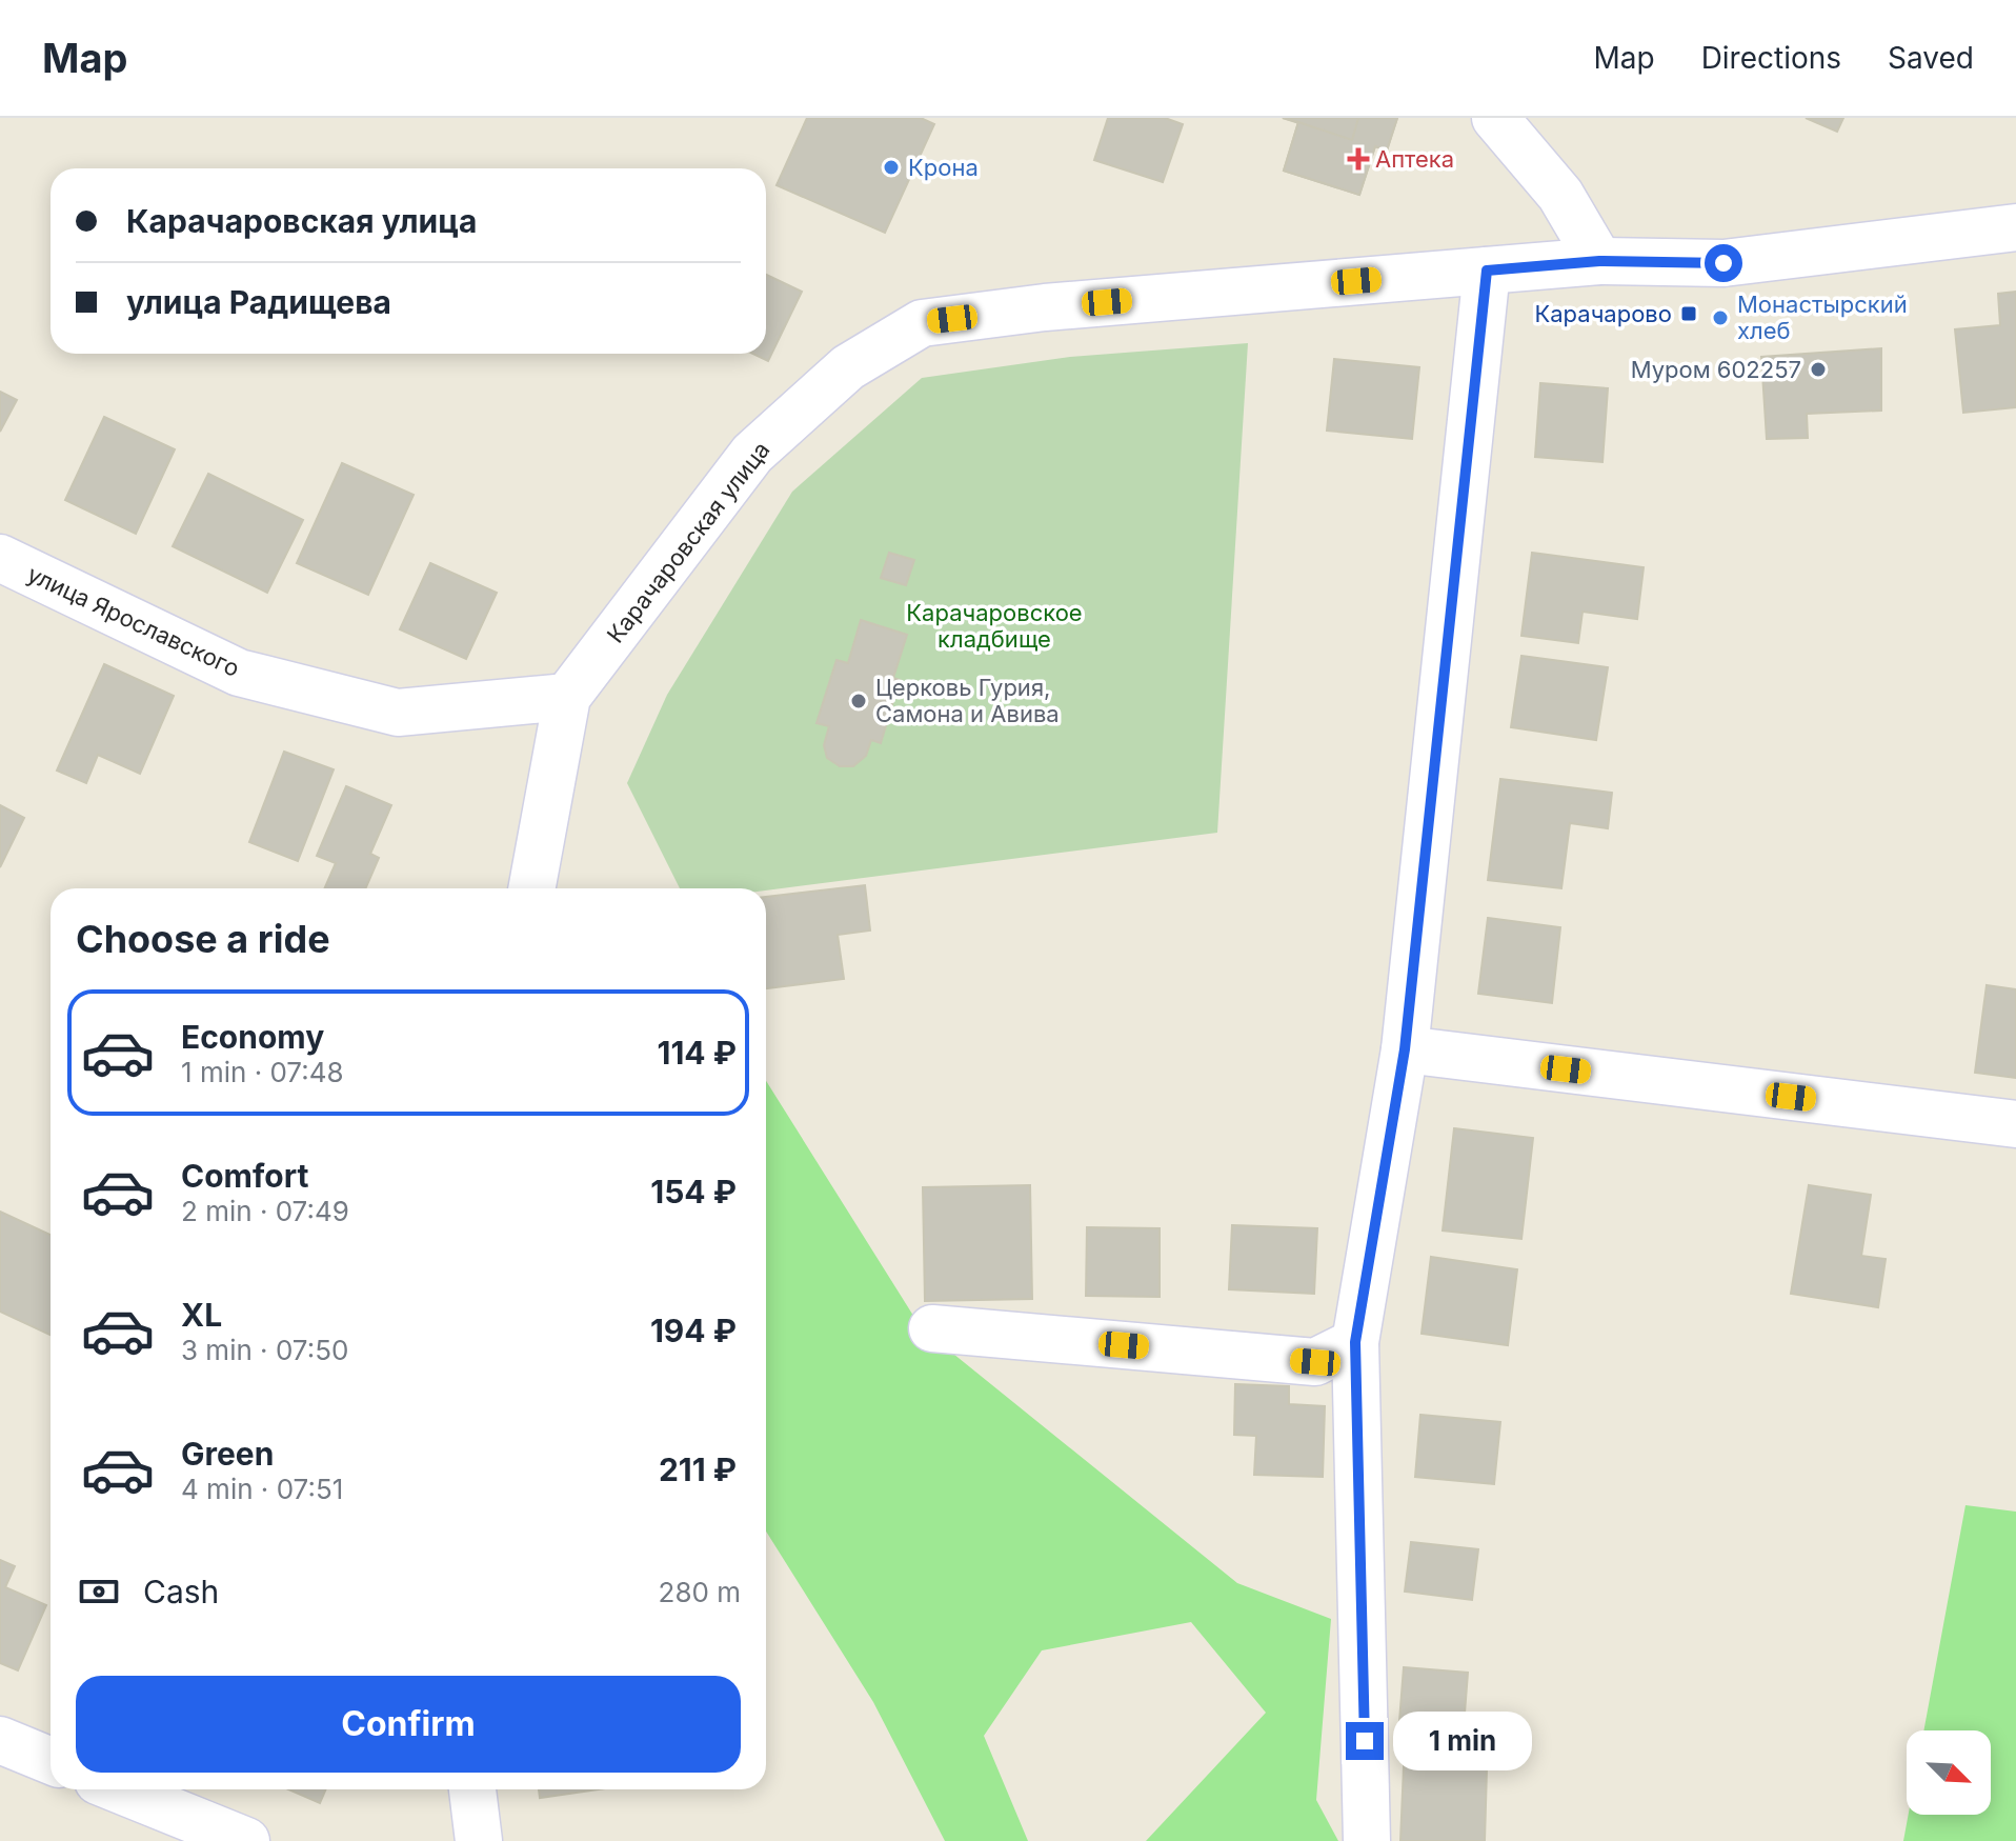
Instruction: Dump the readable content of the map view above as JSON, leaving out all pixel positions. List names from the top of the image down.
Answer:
{
  "streets": {
    "street": ["Карачаровская улица", "улица Ярославского"]
  },
  "crossings": [
    ["Карачаровская улица", "улица Ярославского"]
  ],
  "parks": ["Карачаровское кладбище"],
  "places": {
    "health": ["Аптека"],
    "other": [
      "Крона",
      "Монастырский хлеб",
      "Муром 602257",
      "Церковь Гурия, Самона и Авива"
    ],
    "transit": ["Карачарово"]
  },
  "north": "bottom right",
  "page": {
    "header": "Map",
    "nav": ["Map", "Directions", "Saved"],
    "banner": ["Карачаровская улица", "улица Радищева"],
    "heading": "Choose a ride",
    "list": [
      {
        "name": "Economy",
        "note": "1 min · 07:48",
        "value": "114 ₽"
      },
      {
        "name": "Comfort",
        "note": "2 min · 07:49",
        "value": "154 ₽"
      },
      {
        "name": "XL",
        "note": "3 min · 07:50",
        "value": "194 ₽"
      },
      {
        "name": "Green",
        "note": "4 min · 07:51",
        "value": "211 ₽"
      }
    ],
    "pay": ["Cash", "280 m"],
    "buttons": "Confirm",
    "bubble": "1 min"
  }
}
